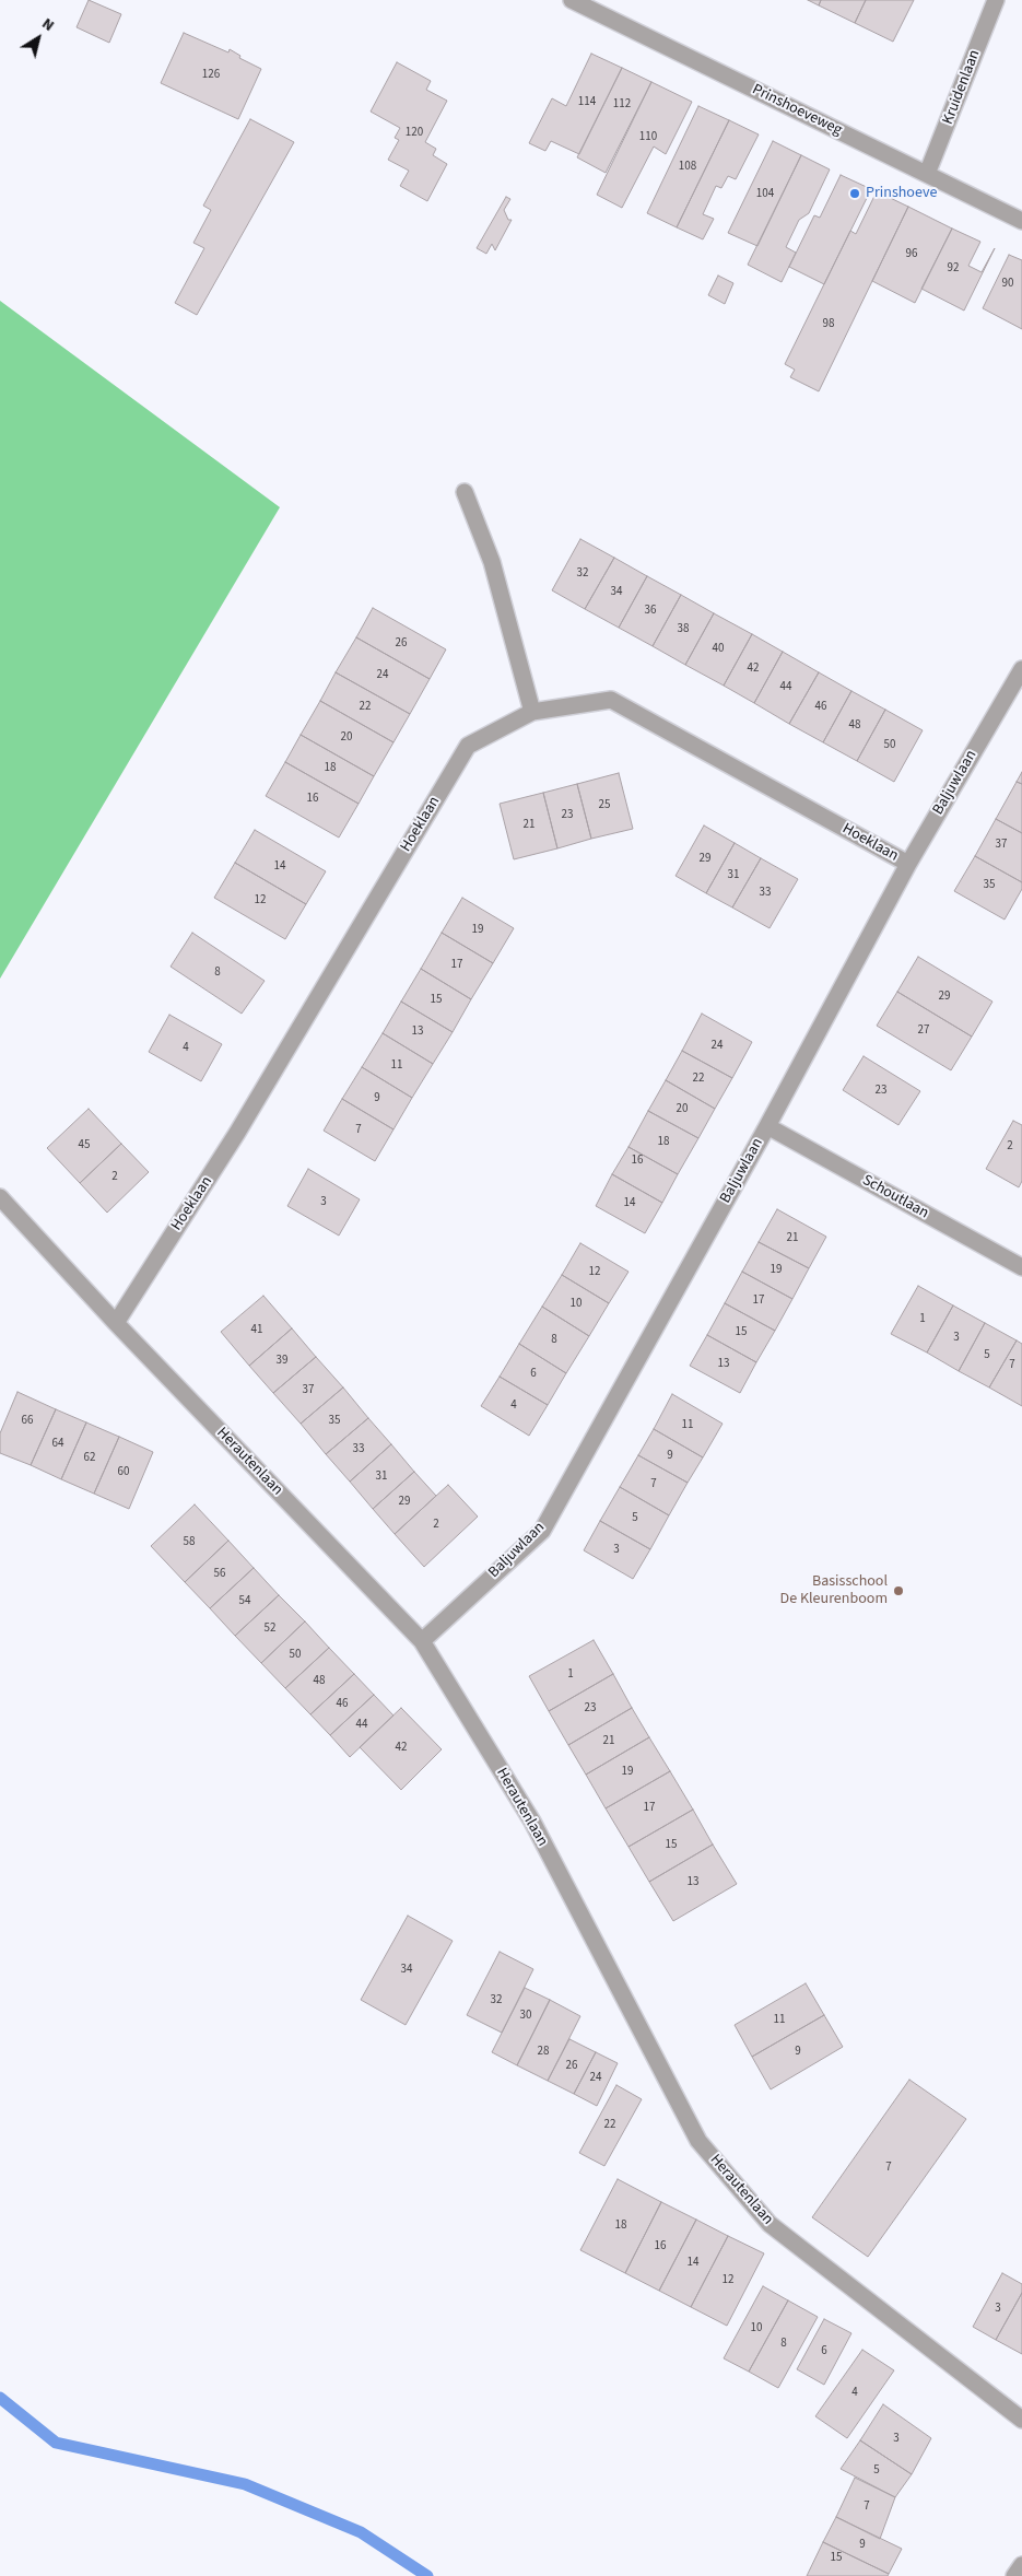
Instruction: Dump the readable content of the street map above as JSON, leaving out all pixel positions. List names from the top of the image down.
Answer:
{
  "streets": {
    "street": [
      "Kruidenlaan",
      "Prinshoeveweg",
      "Baljuwlaan",
      "Hoeklaan",
      "Schoutlaan",
      "Herautenlaan"
    ]
  },
  "crossings": [
    ["Kruidenlaan", "Prinshoeveweg"],
    ["Baljuwlaan", "Hoeklaan"],
    ["Baljuwlaan", "Schoutlaan"],
    ["Baljuwlaan", "Herautenlaan"],
    ["Hoeklaan", "Herautenlaan"]
  ],
  "places": ["Prinshoeve", "Basisschool De Kleurenboom"],
  "house_numbers": [
    "126",
    "114",
    "112",
    "120",
    "110",
    "108",
    "104",
    "96",
    "92",
    "90",
    "98",
    "32",
    "34",
    "36",
    "38",
    "26",
    "40",
    "42",
    "24",
    "44",
    "22",
    "46",
    "48",
    "20",
    "50",
    "18",
    "16",
    "25",
    "23",
    "21",
    "37",
    "29",
    "14",
    "31",
    "35",
    "33",
    "12",
    "19",
    "17",
    "8",
    "29",
    "15",
    "27",
    "13",
    "24",
    "4",
    "11",
    "22",
    "23",
    "9",
    "20",
    "7",
    "18",
    "45",
    "2",
    "16",
    "2",
    "3",
    "14",
    "21",
    "19",
    "12",
    "17",
    "10",
    "1",
    "41",
    "15",
    "3",
    "8",
    "5",
    "39",
    "13",
    "7",
    "6",
    "37",
    "4",
    "66",
    "35",
    "11",
    "64",
    "33",
    "9",
    "62",
    "60",
    "31",
    "7",
    "29",
    "5",
    "2",
    "58",
    "3",
    "56",
    "54",
    "52",
    "50",
    "1",
    "48",
    "46",
    "23",
    "44",
    "21",
    "42",
    "19",
    "17",
    "15",
    "13",
    "34",
    "32",
    "30",
    "11",
    "28",
    "9",
    "26",
    "24",
    "22",
    "7",
    "18",
    "16",
    "14",
    "12",
    "3",
    "10",
    "8",
    "6",
    "4",
    "3",
    "5",
    "7",
    "9",
    "15"
  ],
  "north": "top right"
}
